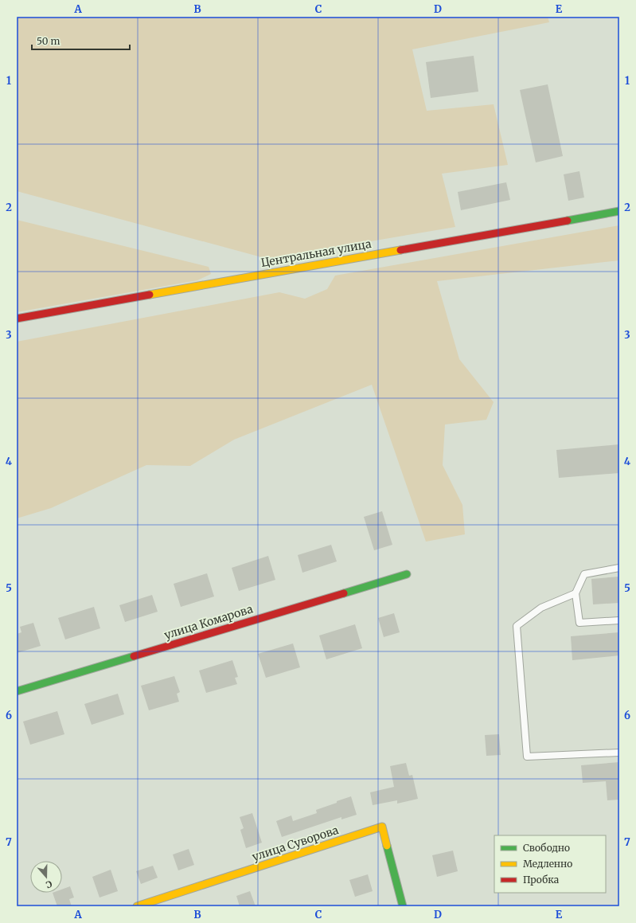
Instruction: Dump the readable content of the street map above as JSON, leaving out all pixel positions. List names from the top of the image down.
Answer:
{
  "streets": {
    "street": ["Центральная улица", "улица Комарова", "улица Суворова"]
  },
  "legend": ["Свободно", "Медленно", "Пробка"],
  "scale_bar": "50 m",
  "north": "bottom",
  "grid": {
    "columns": [
      "A",
      "B",
      "C",
      "D",
      "E"
    ],
    "rows": [
      "1",
      "2",
      "3",
      "4",
      "5",
      "6",
      "7"
    ]
  }
}
